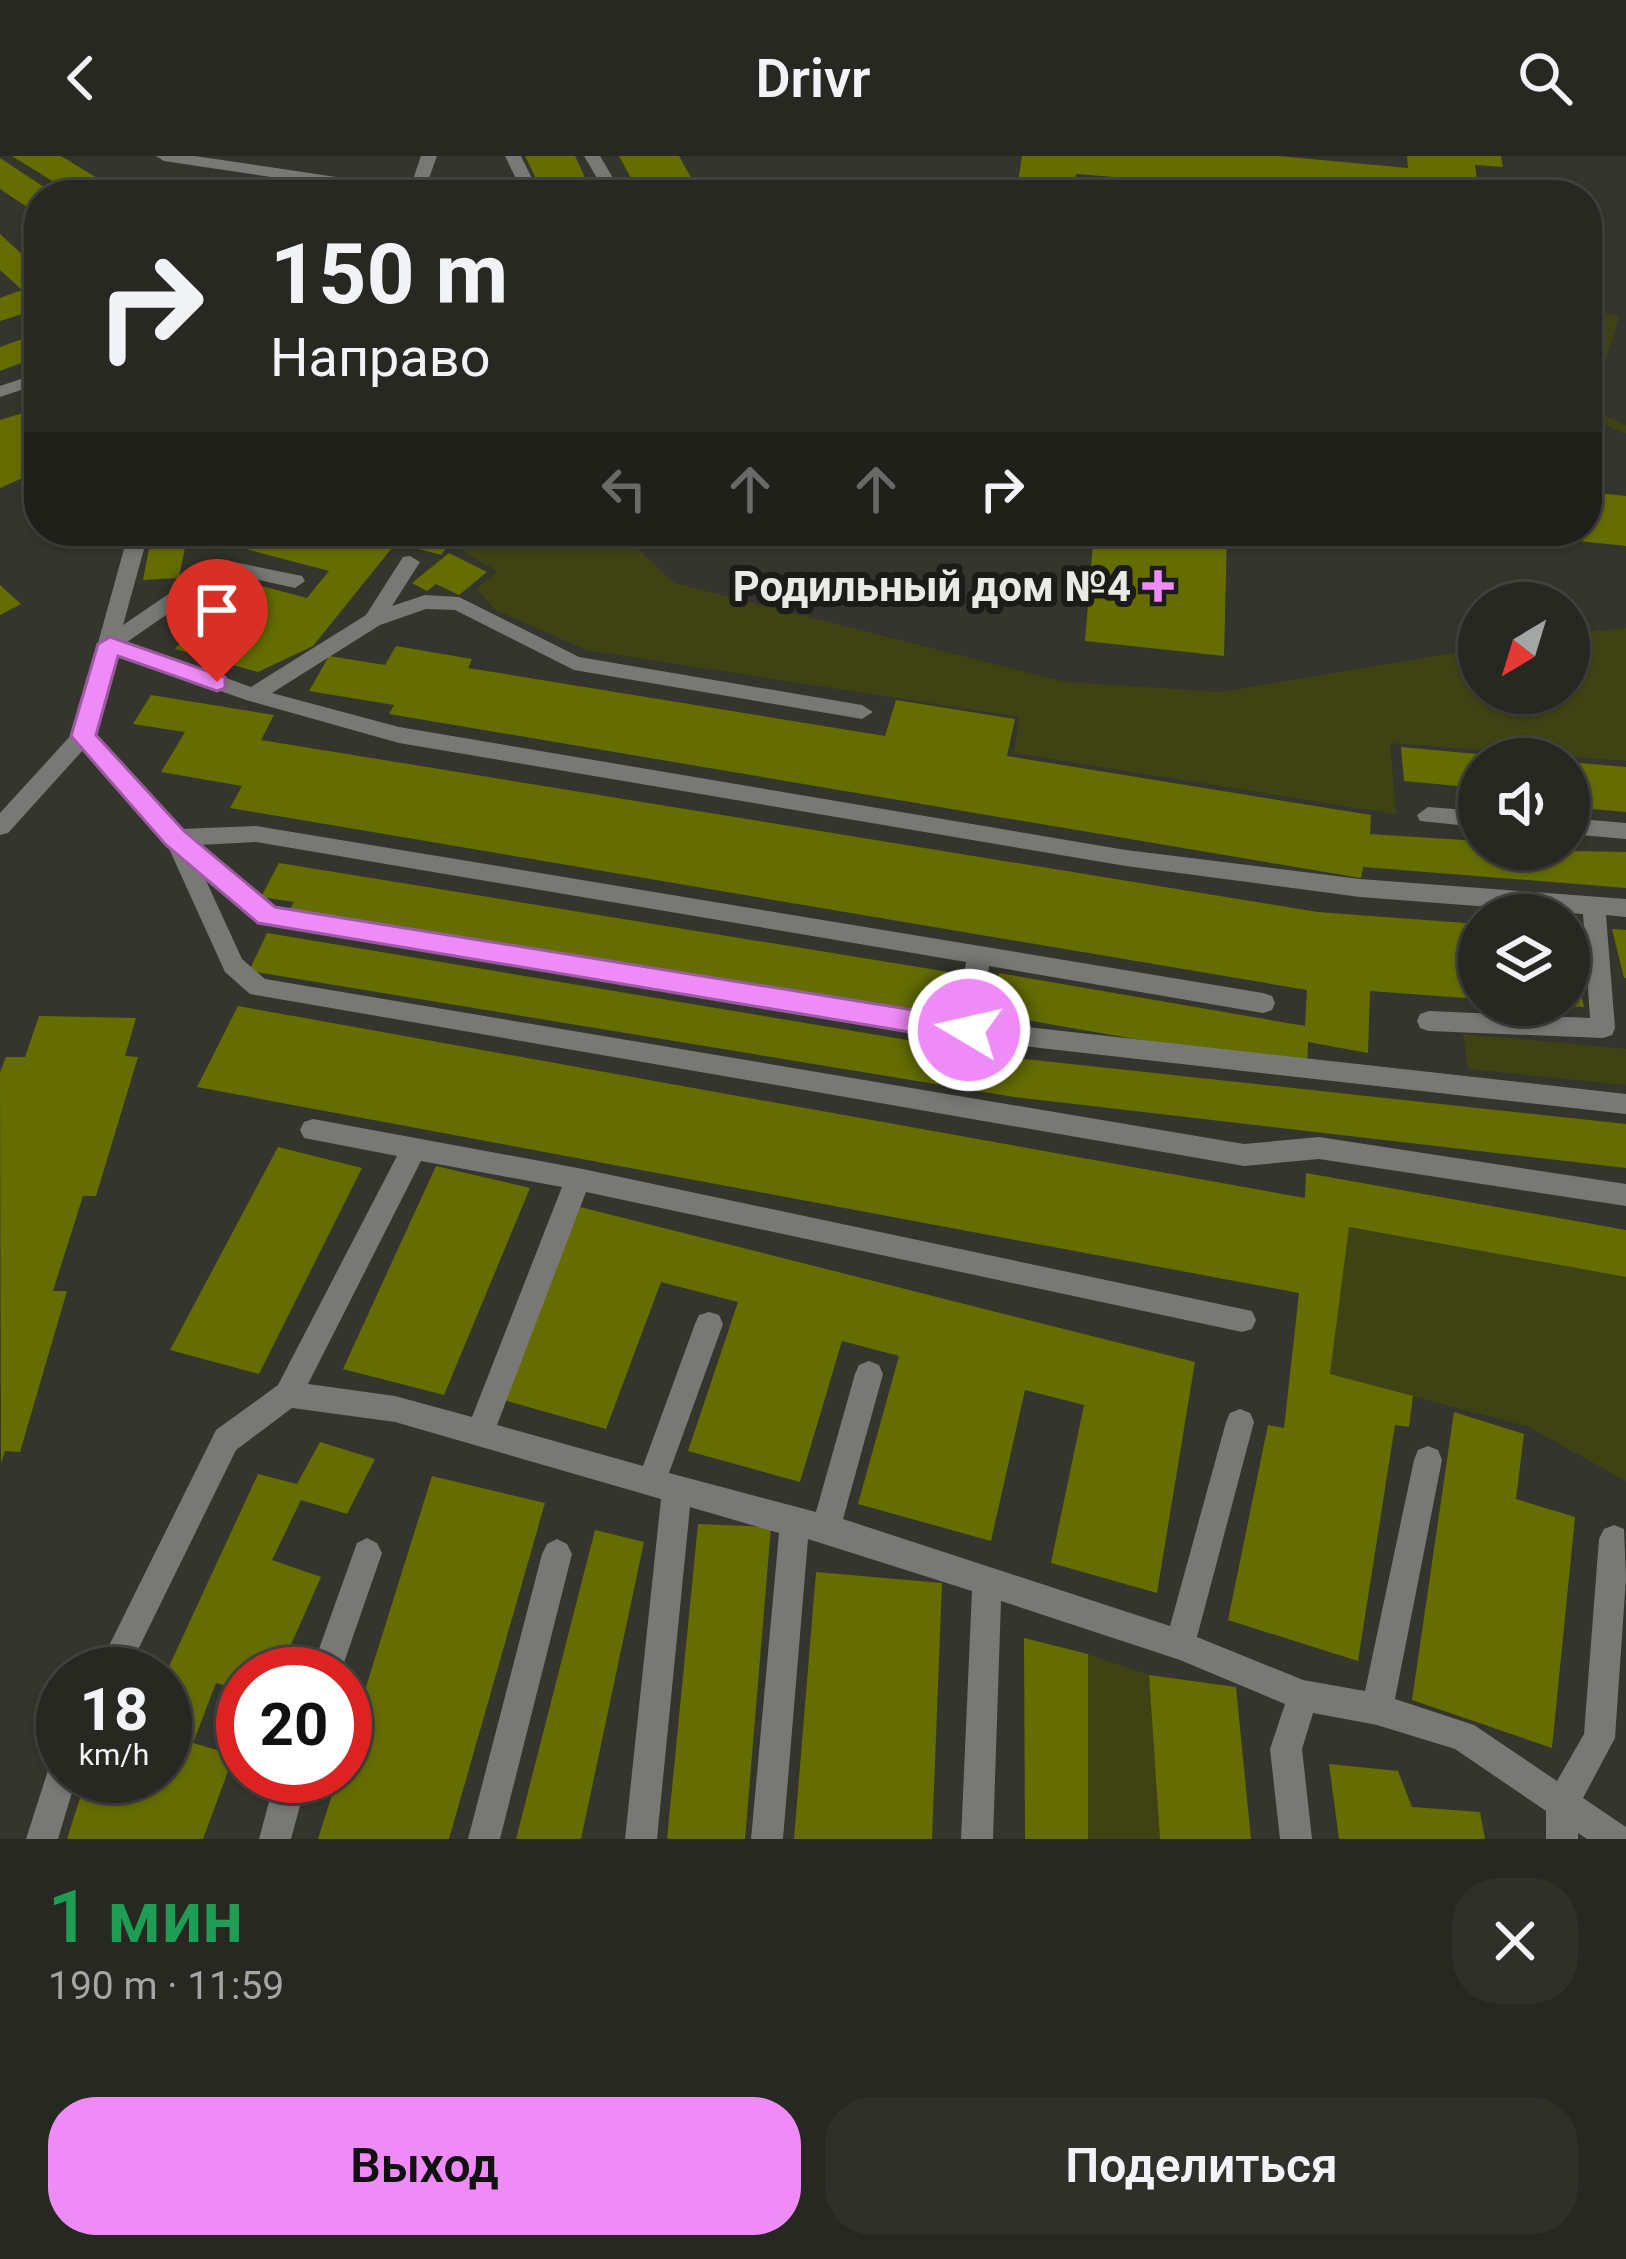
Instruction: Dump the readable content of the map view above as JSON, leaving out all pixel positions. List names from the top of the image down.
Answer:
{
  "places": {
    "health": ["Родильный дом №4"]
  },
  "north": "bottom left",
  "page": {
    "header": "Drivr",
    "turn": ["150 m", "Направо"],
    "speed": "18 km/h",
    "limit": "20",
    "heading": ["1 мин", "190 m · 11:59"],
    "buttons": ["Выход", "Поделиться"]
  }
}
